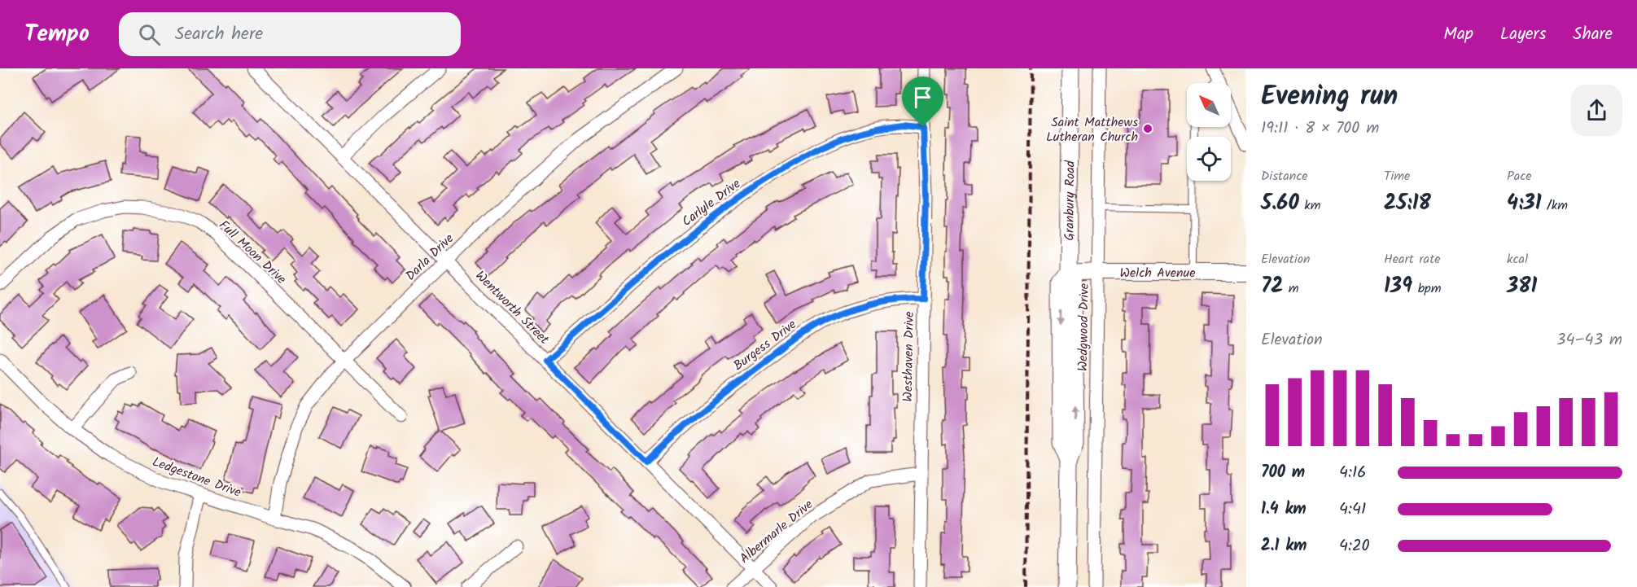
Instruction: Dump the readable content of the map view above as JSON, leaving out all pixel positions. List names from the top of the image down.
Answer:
{
  "streets": {
    "main road": ["Granbury Road"],
    "street": [
      "Carlyle Drive",
      "Full Moon Drive",
      "Darla Drive",
      "Welch Avenue",
      "Wentworth Street",
      "Wedgwood Drive",
      "Burgess Drive",
      "Westhaven Drive",
      "Ledgestone Drive",
      "Albermarle Drive"
    ]
  },
  "crossings": [
    ["Granbury Road", "Welch Avenue"],
    ["Carlyle Drive", "Wentworth Street"],
    ["Carlyle Drive", "Westhaven Drive"],
    ["Full Moon Drive", "Darla Drive"],
    ["Darla Drive", "Wentworth Street"],
    ["Darla Drive", "Ledgestone Drive"],
    ["Welch Avenue", "Wedgwood Drive"],
    ["Wentworth Street", "Burgess Drive"],
    ["Wentworth Street", "Albermarle Drive"],
    ["Burgess Drive", "Westhaven Drive"],
    ["Westhaven Drive", "Albermarle Drive"]
  ],
  "places": ["Saint Matthews Lutheran Church"],
  "north": "top left",
  "page": {
    "header": "Tempo",
    "search": "Search here",
    "nav": ["Map", "Layers", "Share"],
    "heading": ["Evening run", "19:11 · 8 × 700 m"],
    "stats": [
      ["Distance", "5.60 km"],
      ["Time", "25:18"],
      ["Pace", "4:31 /km"],
      ["Elevation", "72 m"],
      ["Heart rate", "139 bpm"],
      ["kcal", "381"]
    ],
    "chart": ["Elevation", "34–43 m"],
    "list": [
      {
        "name": "700 m",
        "note": "4:16"
      },
      {
        "name": "1.4 km",
        "note": "4:41"
      },
      {
        "name": "2.1 km",
        "note": "4:20"
      }
    ]
  }
}
